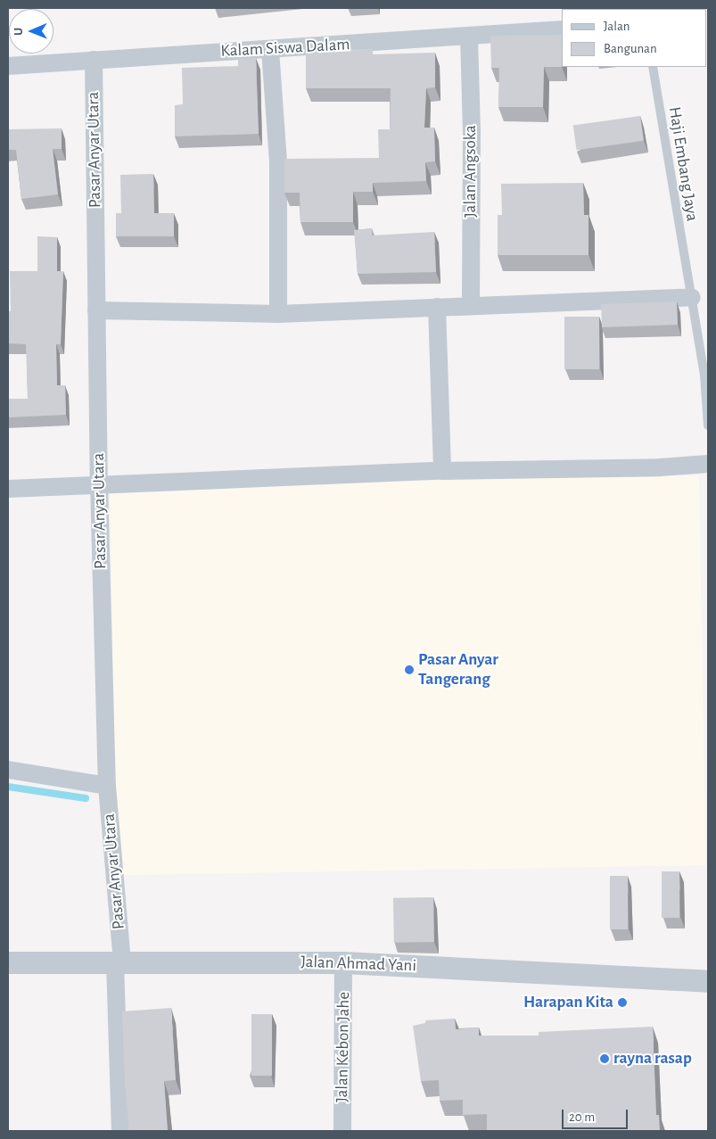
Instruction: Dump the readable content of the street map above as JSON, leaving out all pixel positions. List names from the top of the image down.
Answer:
{
  "streets": {
    "street": [
      "Kalam Siswa Dalam",
      "Pasar Anyar Utara",
      "Jalan Angsoka",
      "Jalan Ahmad Yani",
      "Jalan Kebon Jahe"
    ],
    "lane": ["Haji Embang Jaya"]
  },
  "crossings": [
    ["Kalam Siswa Dalam", "Pasar Anyar Utara"],
    ["Kalam Siswa Dalam", "Jalan Angsoka"],
    ["Pasar Anyar Utara", "Jalan Ahmad Yani"],
    ["Jalan Ahmad Yani", "Jalan Kebon Jahe"]
  ],
  "places": ["Pasar Anyar Tangerang", "Harapan Kita", "rayna rasap"],
  "legend": ["Jalan", "Bangunan"],
  "scale_bar": "20 m",
  "north": "left"
}
